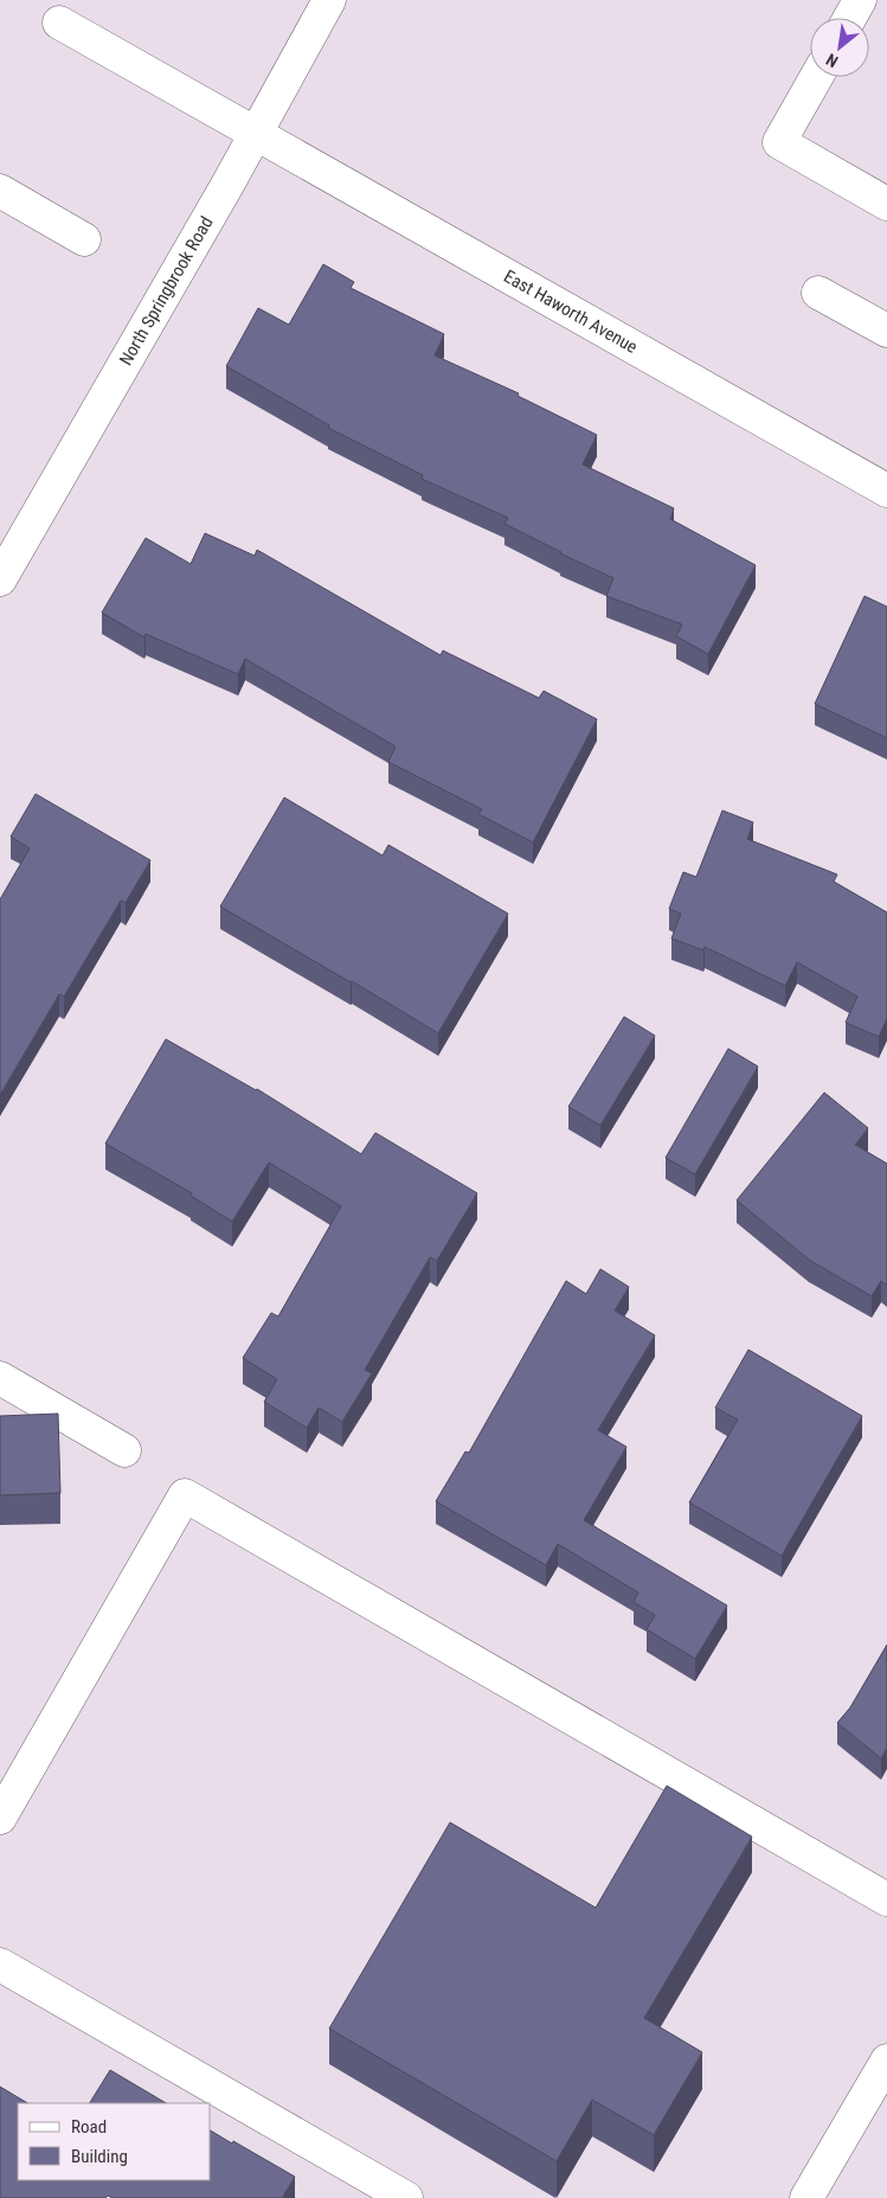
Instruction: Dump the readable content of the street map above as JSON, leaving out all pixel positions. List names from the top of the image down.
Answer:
{
  "streets": {
    "street": ["North Springbrook Road", "East Haworth Avenue"]
  },
  "crossings": [
    ["North Springbrook Road", "East Haworth Avenue"]
  ],
  "legend": ["Road", "Building"],
  "north": "bottom left"
}
